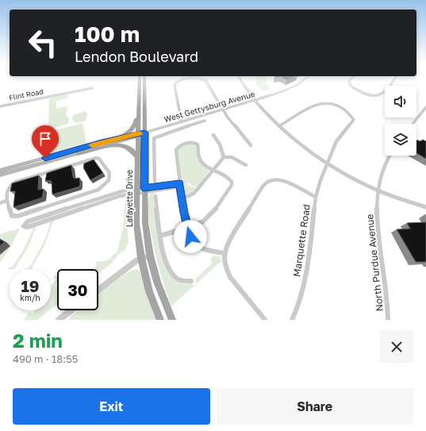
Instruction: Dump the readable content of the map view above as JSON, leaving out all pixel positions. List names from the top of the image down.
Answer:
{
  "streets": {
    "main road": ["Lafayette Drive"],
    "street": [
      "Flint Road",
      "West Gettysburg Avenue",
      "Marquette Road",
      "North Purdue Avenue"
    ]
  },
  "crossings": [
    ["West Gettysburg Avenue", "Lafayette Drive"]
  ],
  "page": {
    "turn": ["100 m", "Lendon Boulevard"],
    "speed": "19 km/h",
    "limit": "30",
    "heading": ["2 min", "490 m · 18:55"],
    "buttons": ["Exit", "Share"]
  }
}
